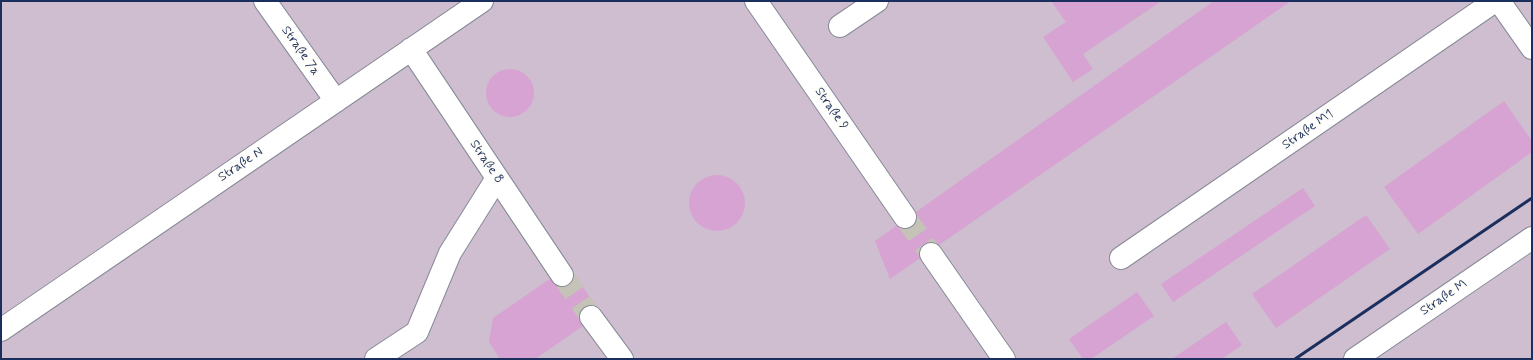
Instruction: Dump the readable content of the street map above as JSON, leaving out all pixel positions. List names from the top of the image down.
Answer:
{
  "streets": {
    "lane": [
      "Straße 7a",
      "Straße 9",
      "Straße M1",
      "Straße 8",
      "Straße N",
      "Straße M"
    ]
  },
  "crossings": [
    ["Straße 7a", "Straße N"],
    ["Straße 8", "Straße N"]
  ]
}
